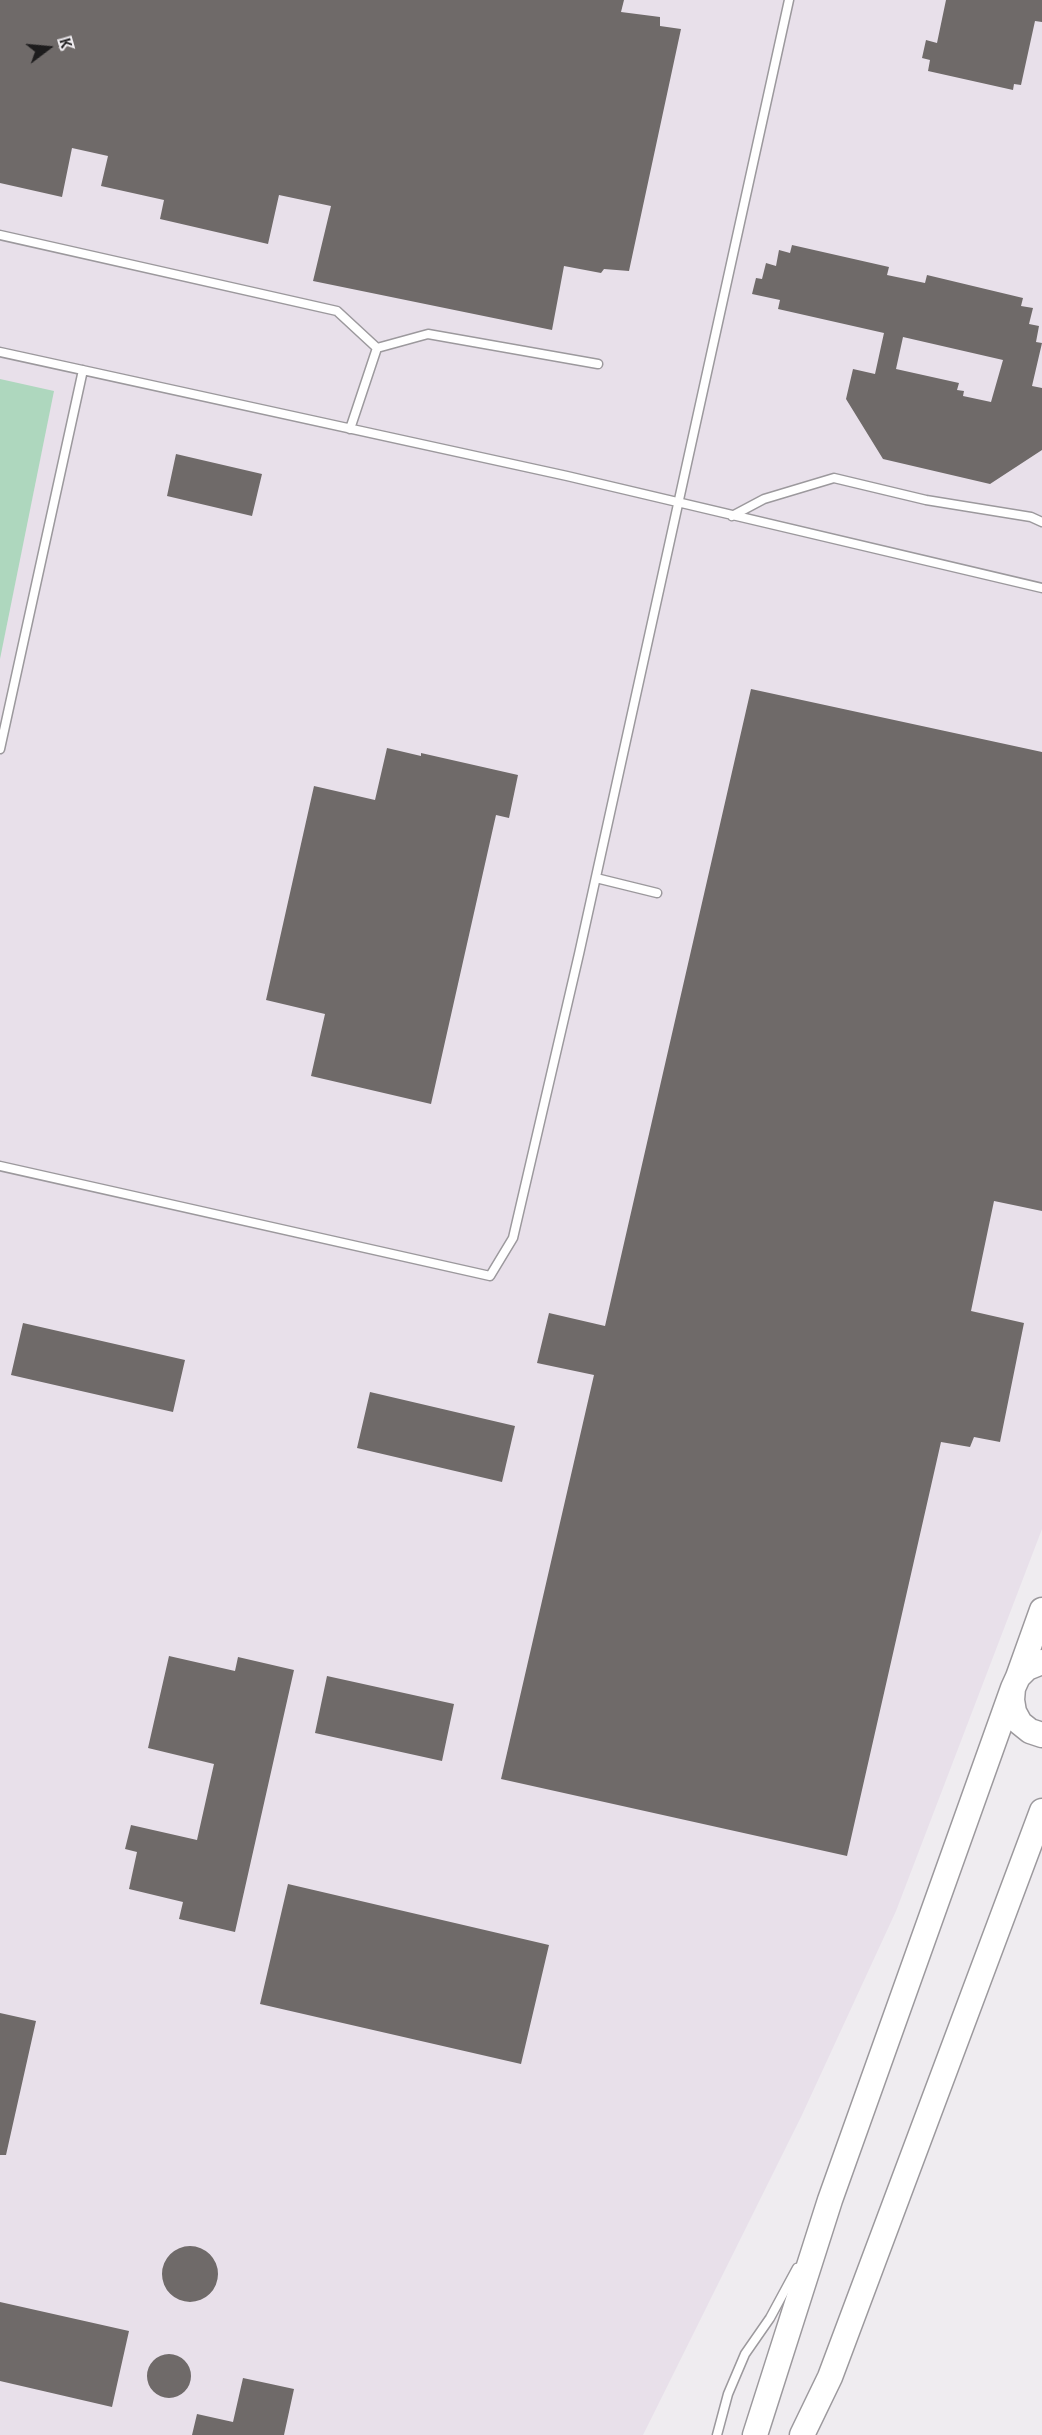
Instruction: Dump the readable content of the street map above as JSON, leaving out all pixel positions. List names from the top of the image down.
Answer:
{
  "north": "right"
}
